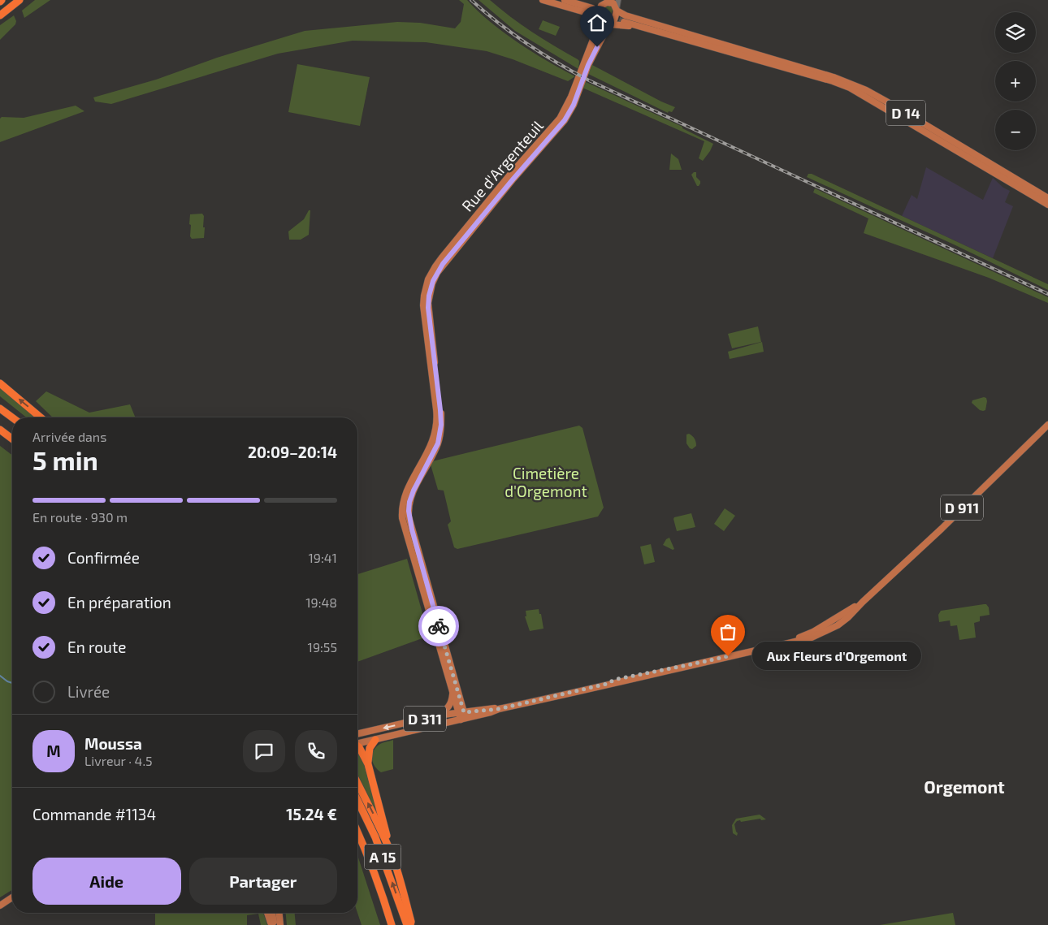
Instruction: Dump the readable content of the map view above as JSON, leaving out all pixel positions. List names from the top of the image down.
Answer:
{
  "streets": {
    "highway": ["A 15"],
    "main road": [
      "D 14",
      "Rue d'Argenteuil",
      "D 911",
      "D 311"
    ]
  },
  "crossings": [
    ["D 14", "Rue d'Argenteuil"],
    ["D 911", "D 311"]
  ],
  "districts": ["Orgemont"],
  "parks": ["Cimetière d'Orgemont"],
  "places": ["Aux Fleurs d'Orgemont"],
  "page": {
    "map_buttons": ["+", "−"],
    "heading": ["5 min", "Arrivée dans", "20:09–20:14"],
    "panel": [
      "Moussa",
      "Livreur · 4.5",
      "Commande #1134",
      "15.24 €"
    ],
    "bar": "En route · 930 m",
    "list": [
      ["Confirmée", "19:41"],
      ["En préparation", "19:48"],
      ["En route", "19:55"],
      "Livrée"
    ],
    "bubble": "Aux Fleurs d'Orgemont",
    "round": "M",
    "buttons": ["Aide", "Partager"]
  }
}
